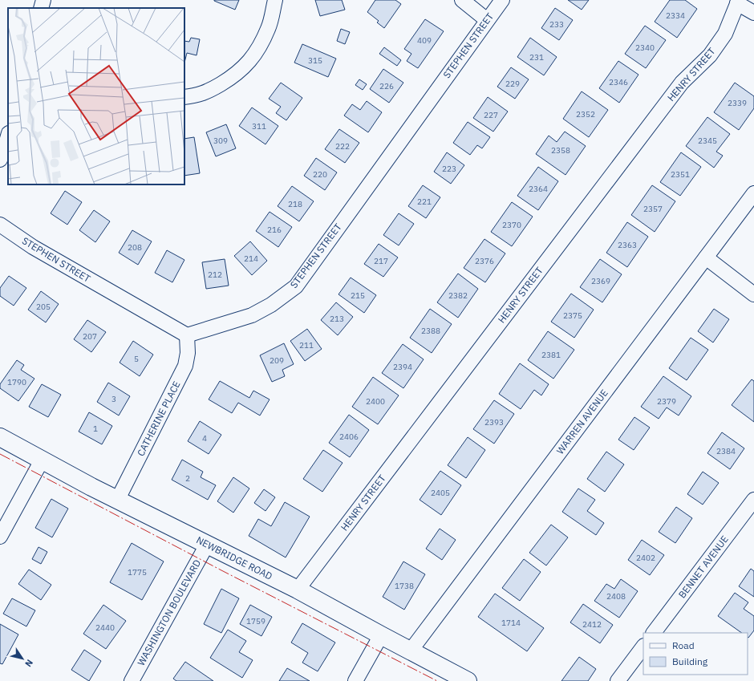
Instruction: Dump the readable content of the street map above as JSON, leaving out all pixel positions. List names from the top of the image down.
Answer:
{
  "streets": {
    "main road": ["NEWBRIDGE ROAD"],
    "street": [
      "STEPHEN STREET",
      "HENRY STREET",
      "CATHERINE PLACE",
      "WARREN AVENUE",
      "BENNET AVENUE",
      "WASHINGTON BOULEVARD"
    ]
  },
  "crossings": [
    ["STEPHEN STREET", "CATHERINE PLACE"],
    ["HENRY STREET", "NEWBRIDGE ROAD"],
    ["CATHERINE PLACE", "NEWBRIDGE ROAD"],
    ["WARREN AVENUE", "NEWBRIDGE ROAD"],
    ["NEWBRIDGE ROAD", "WASHINGTON BOULEVARD"]
  ],
  "house_numbers": [
    "2334",
    "233",
    "409",
    "2340",
    "231",
    "315",
    "2346",
    "229",
    "226",
    "2339",
    "2352",
    "227",
    "311",
    "309",
    "2345",
    "222",
    "2358",
    "223",
    "220",
    "2351",
    "2364",
    "221",
    "218",
    "2357",
    "2370",
    "216",
    "2363",
    "208",
    "214",
    "217",
    "2376",
    "212",
    "2369",
    "215",
    "2382",
    "205",
    "2375",
    "213",
    "2388",
    "207",
    "211",
    "2381",
    "5",
    "209",
    "2394",
    "1790",
    "3",
    "2400",
    "2379",
    "2393",
    "1",
    "2406",
    "4",
    "2384",
    "2",
    "2405",
    "2402",
    "1775",
    "1738",
    "2408",
    "1759",
    "1714",
    "2412",
    "2440"
  ],
  "legend": ["Road", "Building"],
  "north": "bottom right"
}
